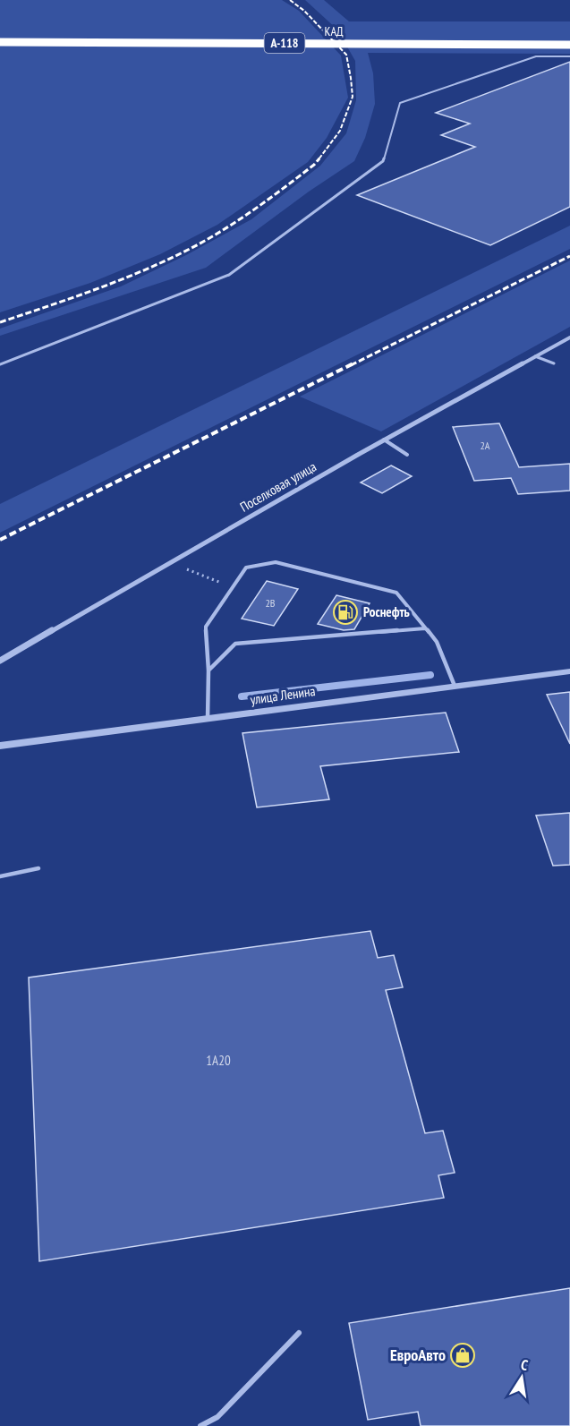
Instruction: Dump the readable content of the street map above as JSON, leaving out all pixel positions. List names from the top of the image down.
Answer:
{
  "streets": {
    "highway": ["КАД", "А-118"],
    "street": ["Поселковая улица", "улица Ленина"]
  },
  "places": {
    "fuel station": ["Роснефть"],
    "shop": ["ЕвроАвто"]
  },
  "house_numbers": ["2А", "2В", "1А20"],
  "north": "top"
}
